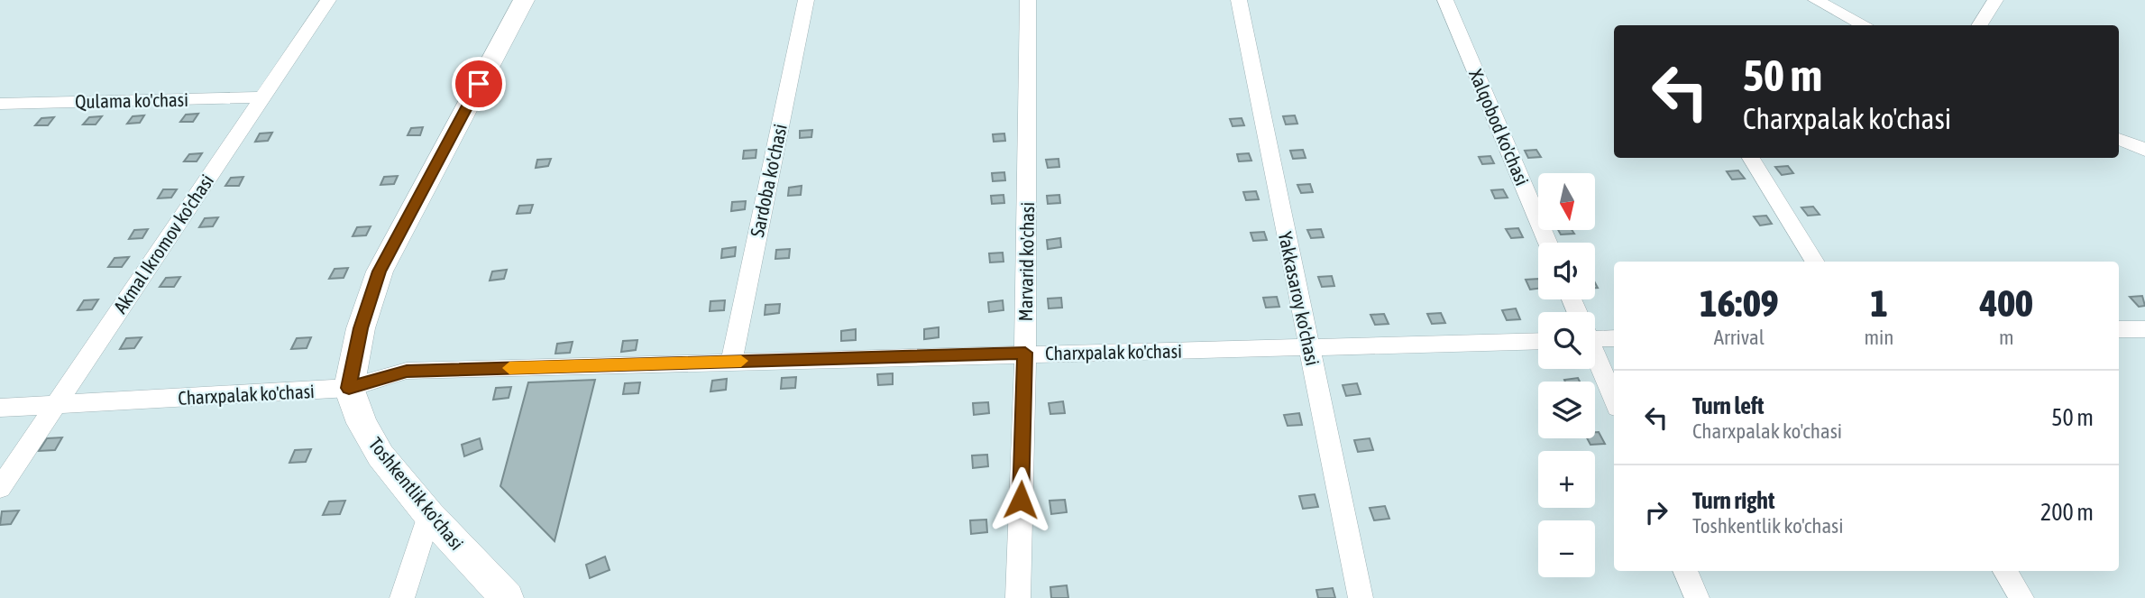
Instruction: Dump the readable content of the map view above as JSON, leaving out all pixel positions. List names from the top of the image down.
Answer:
{
  "streets": {
    "main road": ["Toshkentlik ko'chasi"],
    "street": [
      "Qulama ko'chasi",
      "Xalqobod ko'chasi",
      "Sardoba ko'chasi",
      "Akmal Ikromov ko'chasi",
      "Marvarid ko'chasi",
      "Yakkasaroy ko'chasi",
      "Charxpalak ko'chasi"
    ]
  },
  "crossings": [
    ["Qulama ko'chasi", "Akmal Ikromov ko'chasi"],
    ["Sardoba ko'chasi", "Charxpalak ko'chasi"],
    ["Akmal Ikromov ko'chasi", "Charxpalak ko'chasi"],
    ["Marvarid ko'chasi", "Charxpalak ko'chasi"],
    ["Yakkasaroy ko'chasi", "Charxpalak ko'chasi"],
    ["Charxpalak ko'chasi", "Toshkentlik ko'chasi"]
  ],
  "north": "bottom",
  "page": {
    "turn": ["50 m", "Charxpalak ko'chasi"],
    "map_buttons": ["+", "−"],
    "eta": [
      "16:09",
      "Arrival",
      "1",
      "min",
      "400",
      "m"
    ],
    "list": [
      {
        "name": "Turn left",
        "note": "Charxpalak ko'chasi",
        "value": "50 m"
      },
      {
        "name": "Turn right",
        "note": "Toshkentlik ko'chasi",
        "value": "200 m"
      }
    ]
  }
}
